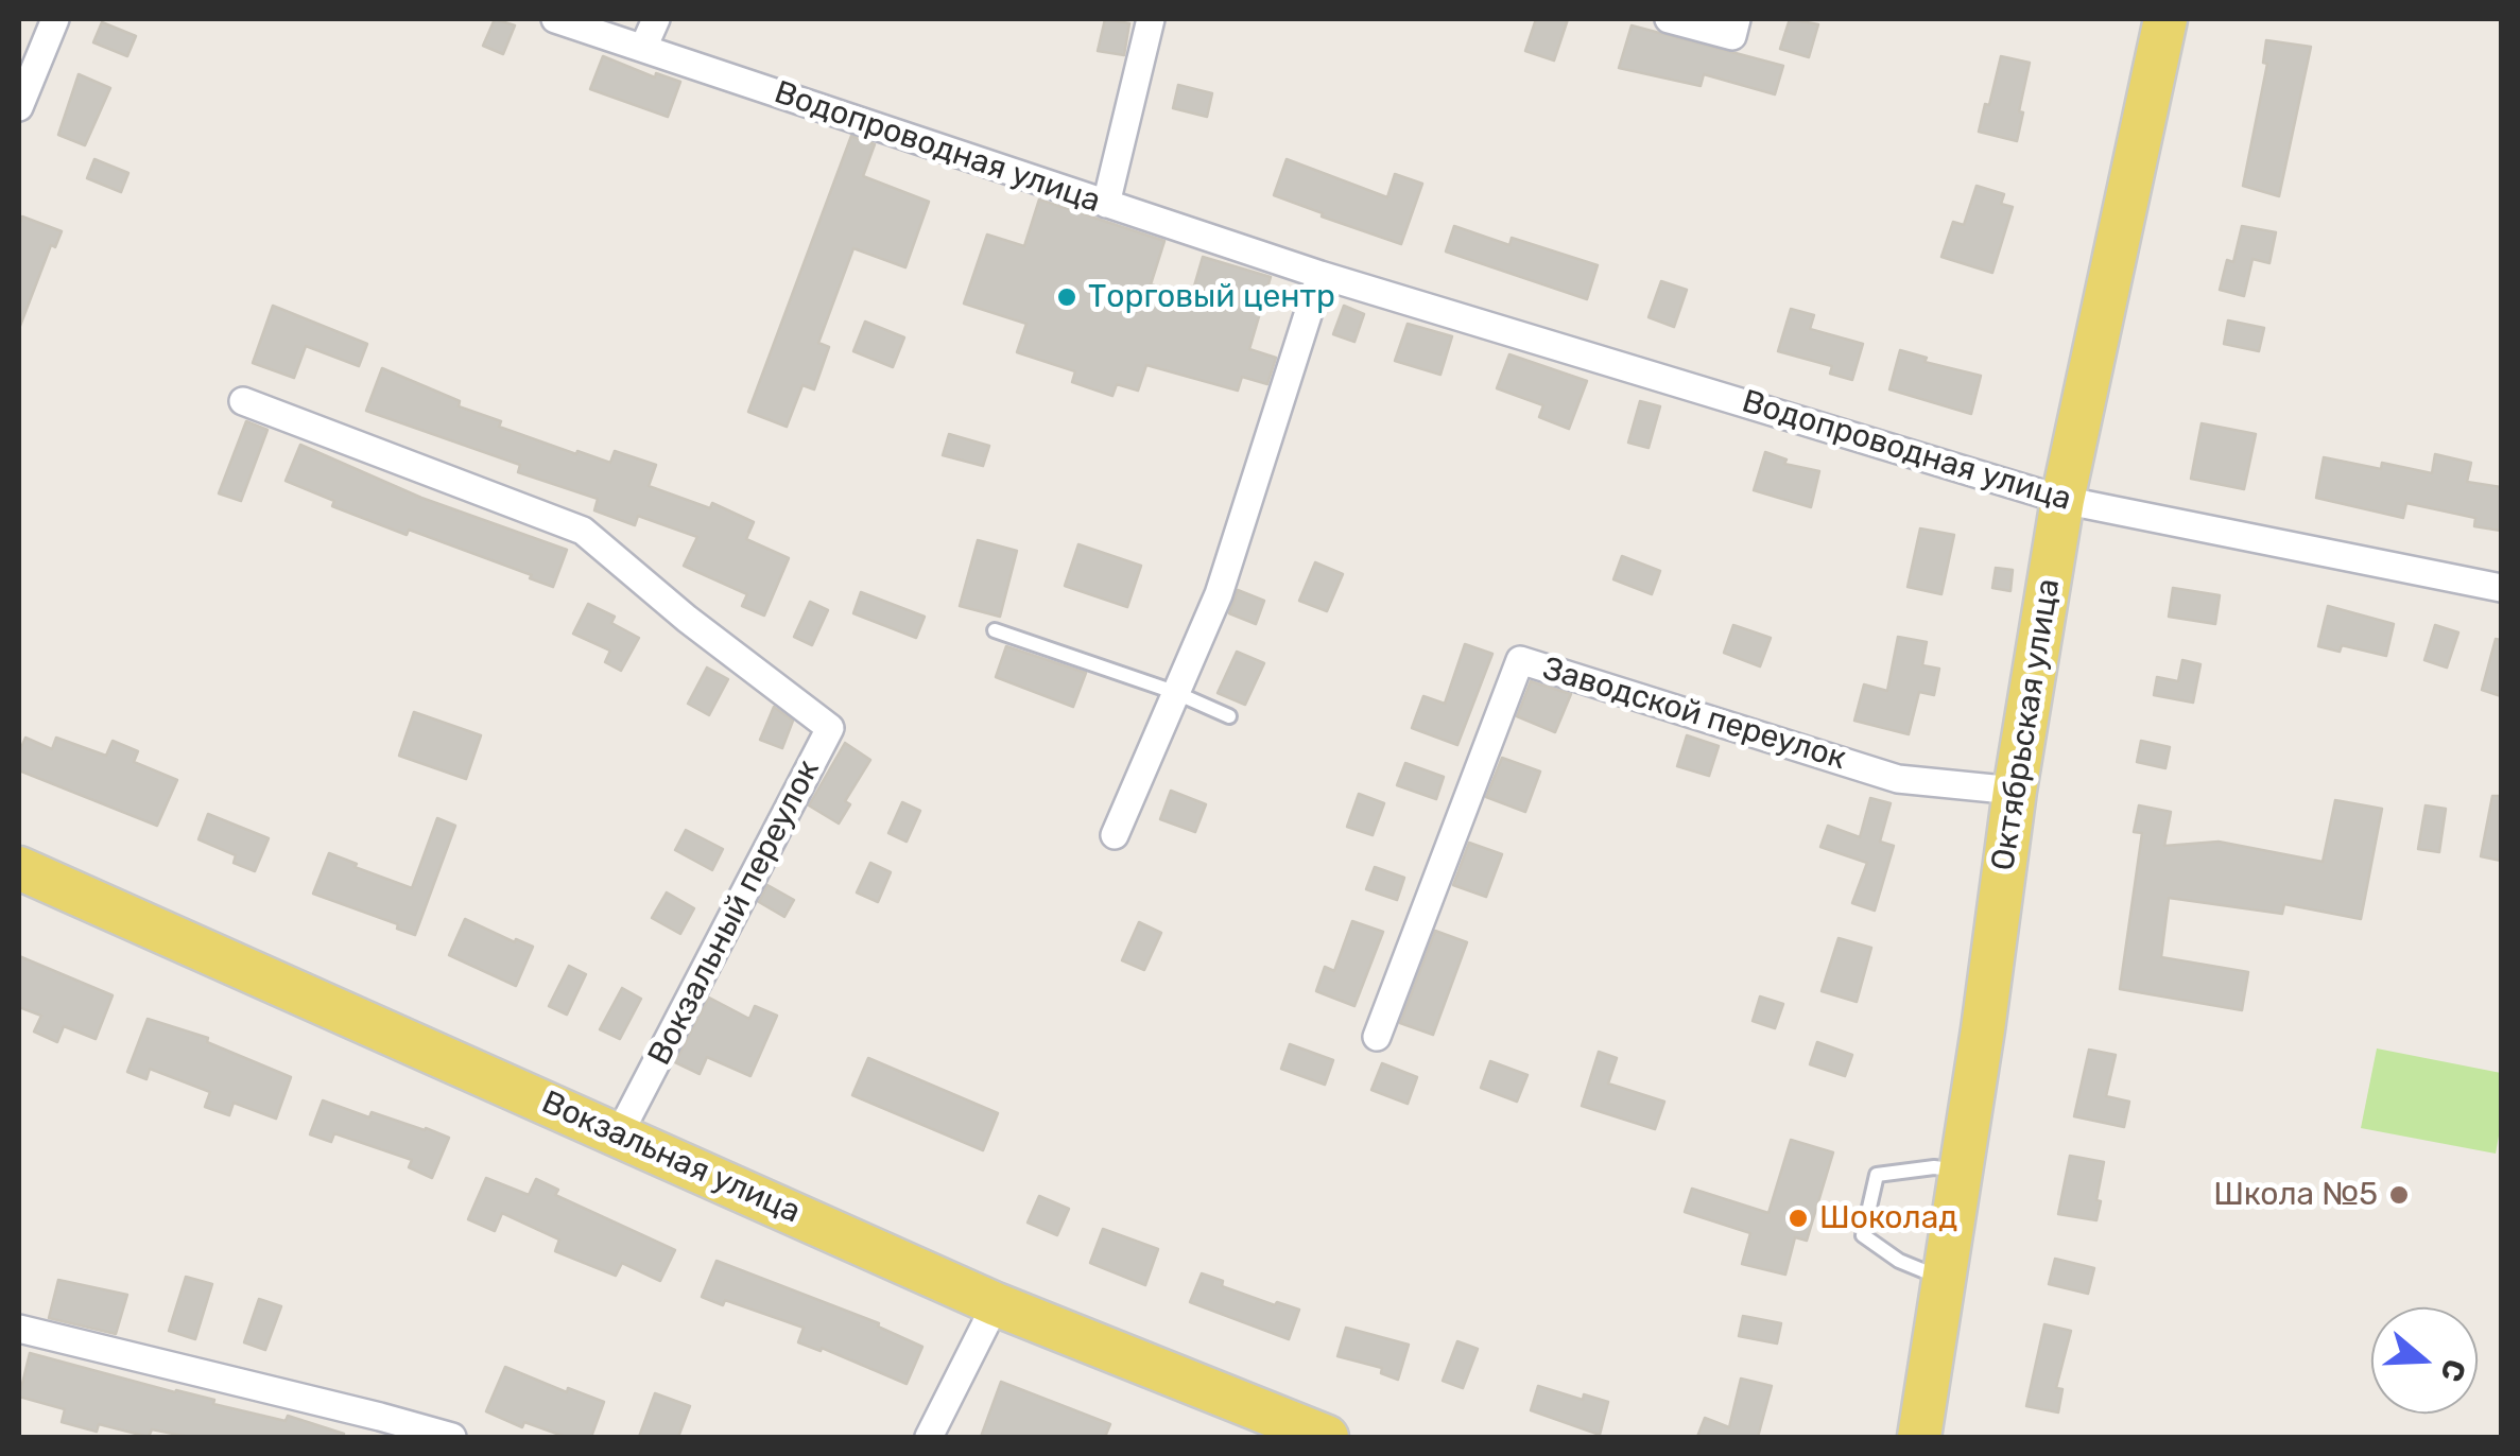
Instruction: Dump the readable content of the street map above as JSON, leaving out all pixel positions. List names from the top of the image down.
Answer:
{
  "streets": {
    "main road": ["Октябрьская улица", "Вокзальная улица"],
    "street": ["Водопроводная улица", "Заводской переулок", "Вокзальный переулок"]
  },
  "crossings": [
    ["Водопроводная улица", "Октябрьская улица"],
    ["Заводской переулок", "Октябрьская улица"],
    ["Вокзальный переулок", "Вокзальная улица"]
  ],
  "places": ["Торговый центр", "Школа №5", "Шоколад"],
  "north": "right"
}
